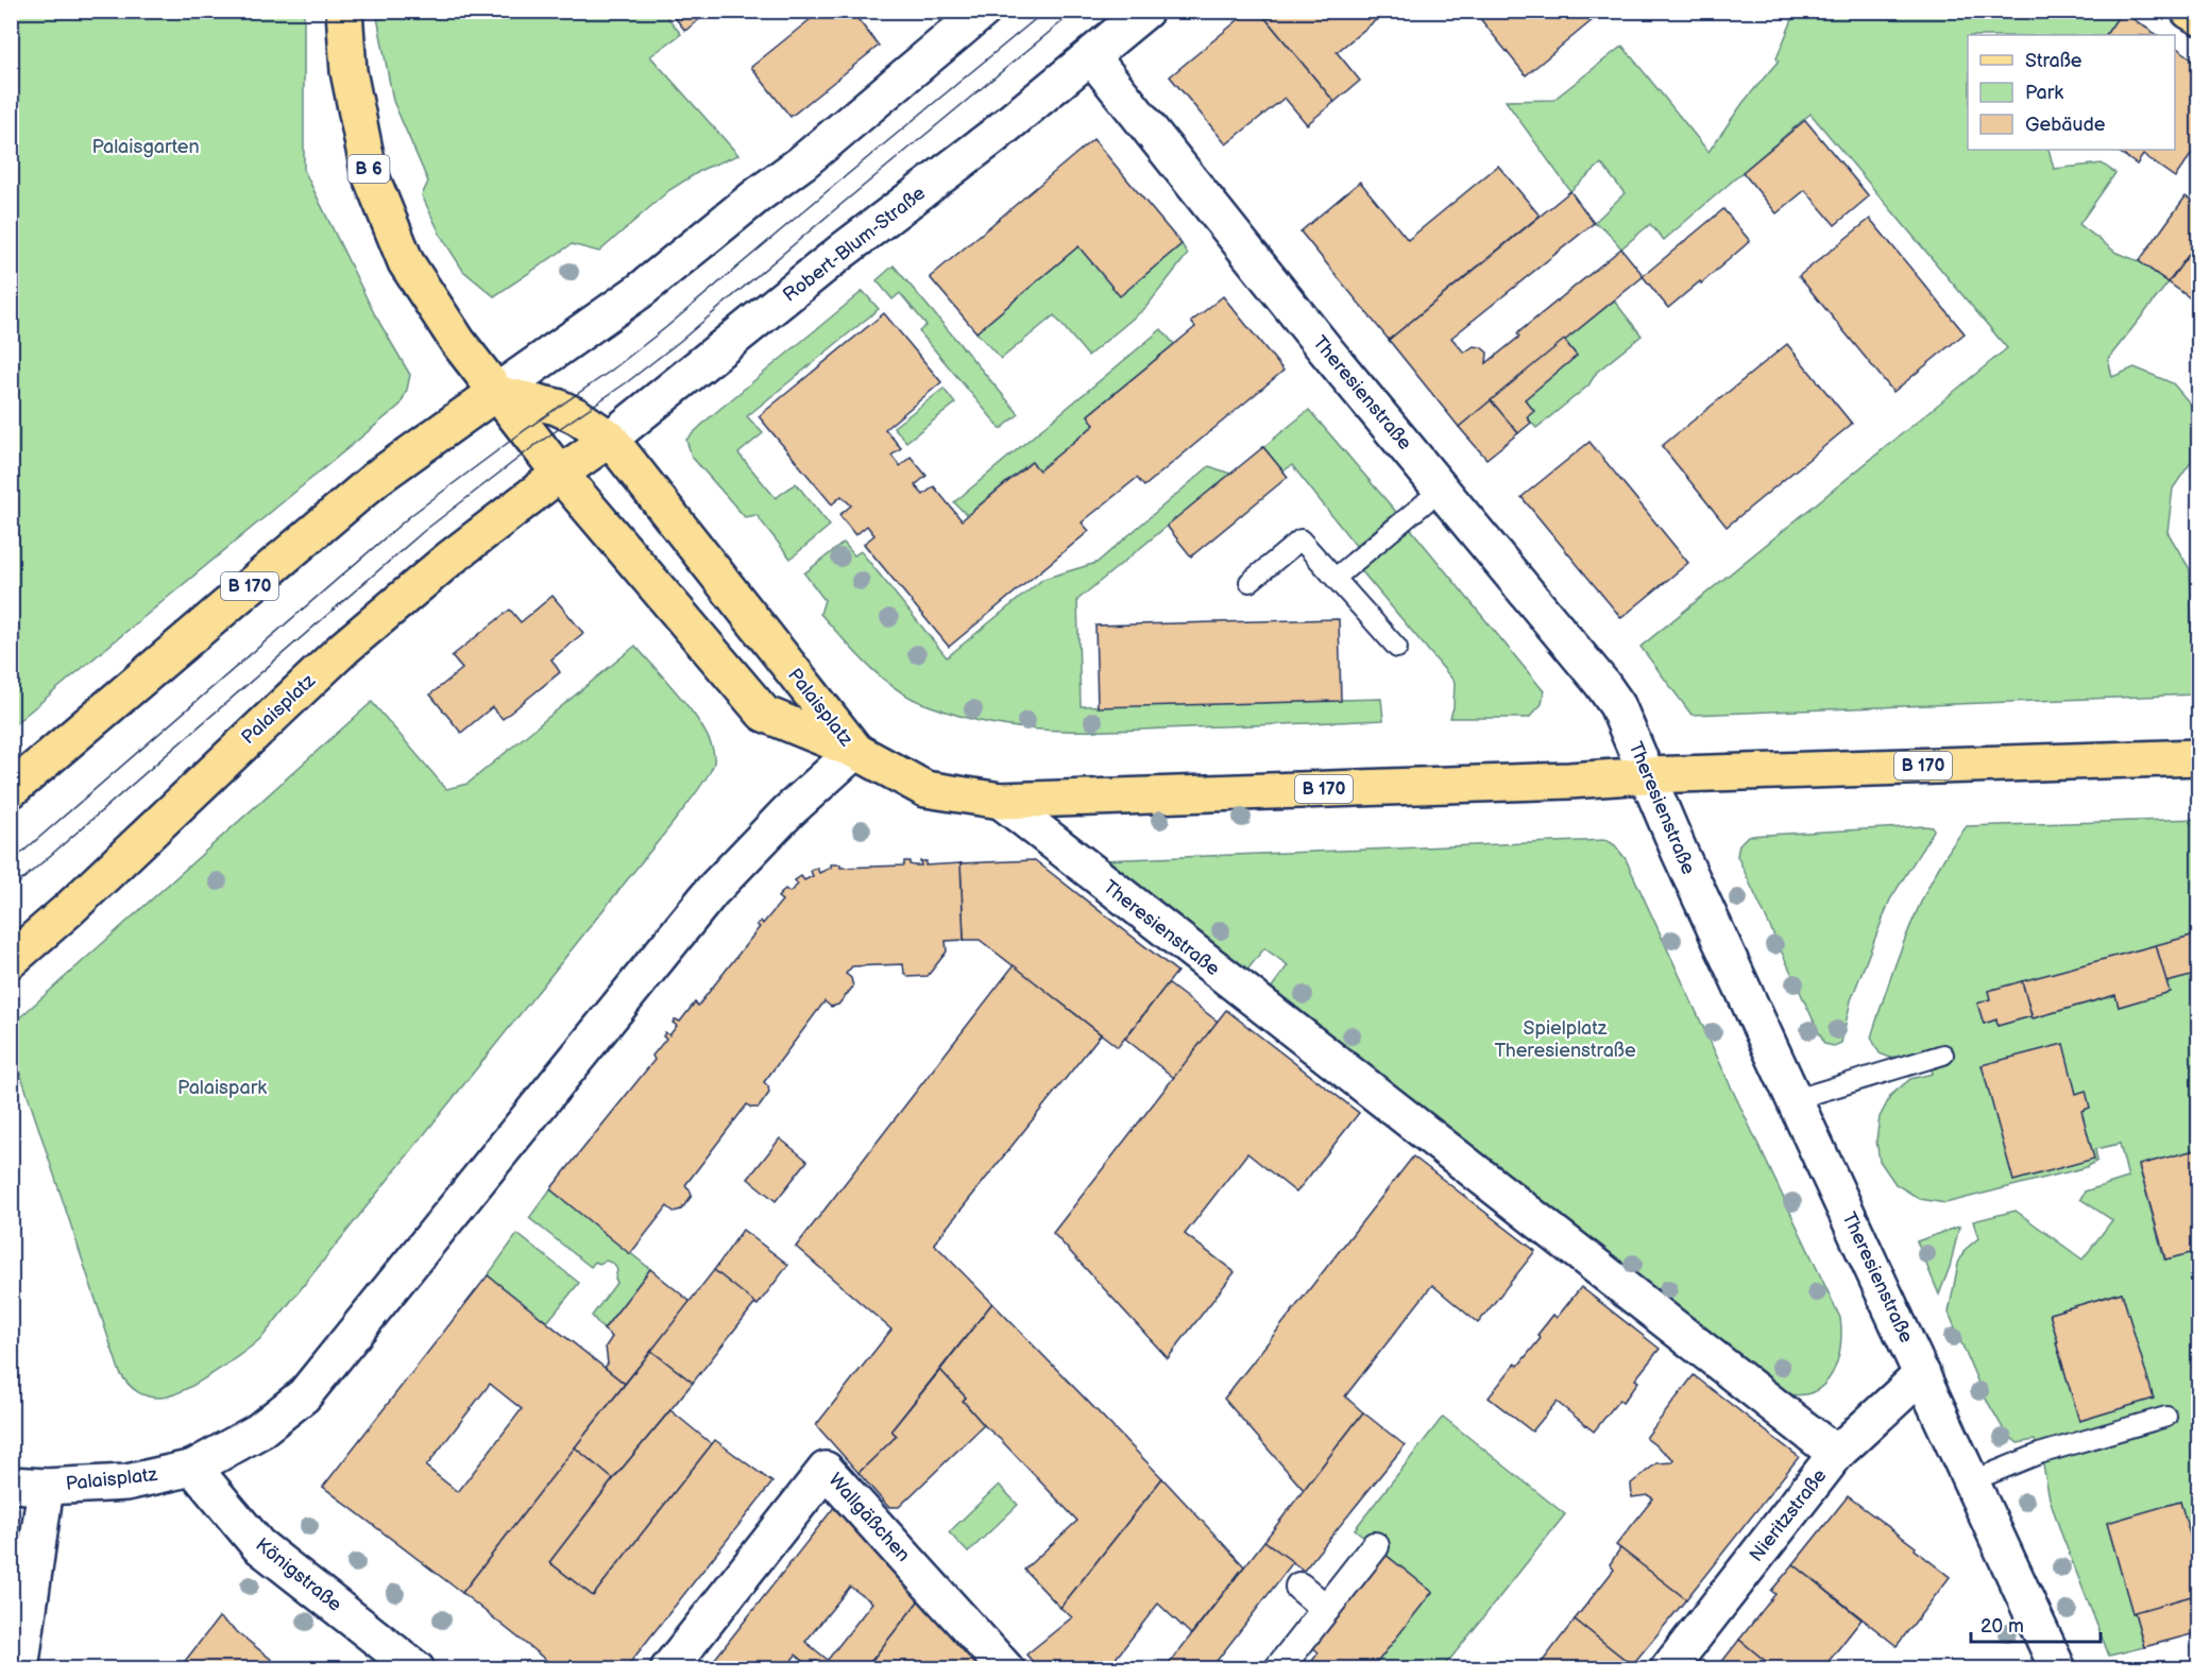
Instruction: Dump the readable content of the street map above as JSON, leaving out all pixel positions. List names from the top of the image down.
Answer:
{
  "streets": {
    "main road": [
      "B 6",
      "Robert-Blum-Straße",
      "B 170",
      "Palaisplatz"
    ],
    "street": [
      "Theresienstraße",
      "Nieritzstraße",
      "Wallgäßchen",
      "Königstraße"
    ]
  },
  "crossings": [
    ["B 6", "B 170"],
    ["B 6", "Palaisplatz"],
    ["Robert-Blum-Straße", "Theresienstraße"],
    ["Robert-Blum-Straße", "Palaisplatz"],
    ["Theresienstraße", "B 170"],
    ["Theresienstraße", "Nieritzstraße"],
    ["B 170", "Palaisplatz"],
    ["Palaisplatz", "Königstraße"]
  ],
  "parks": ["Palaisgarten", "Spielplatz Theresienstraße", "Palaispark"],
  "legend": ["Straße", "Park", "Gebäude"],
  "scale_bar": "20 m"
}
